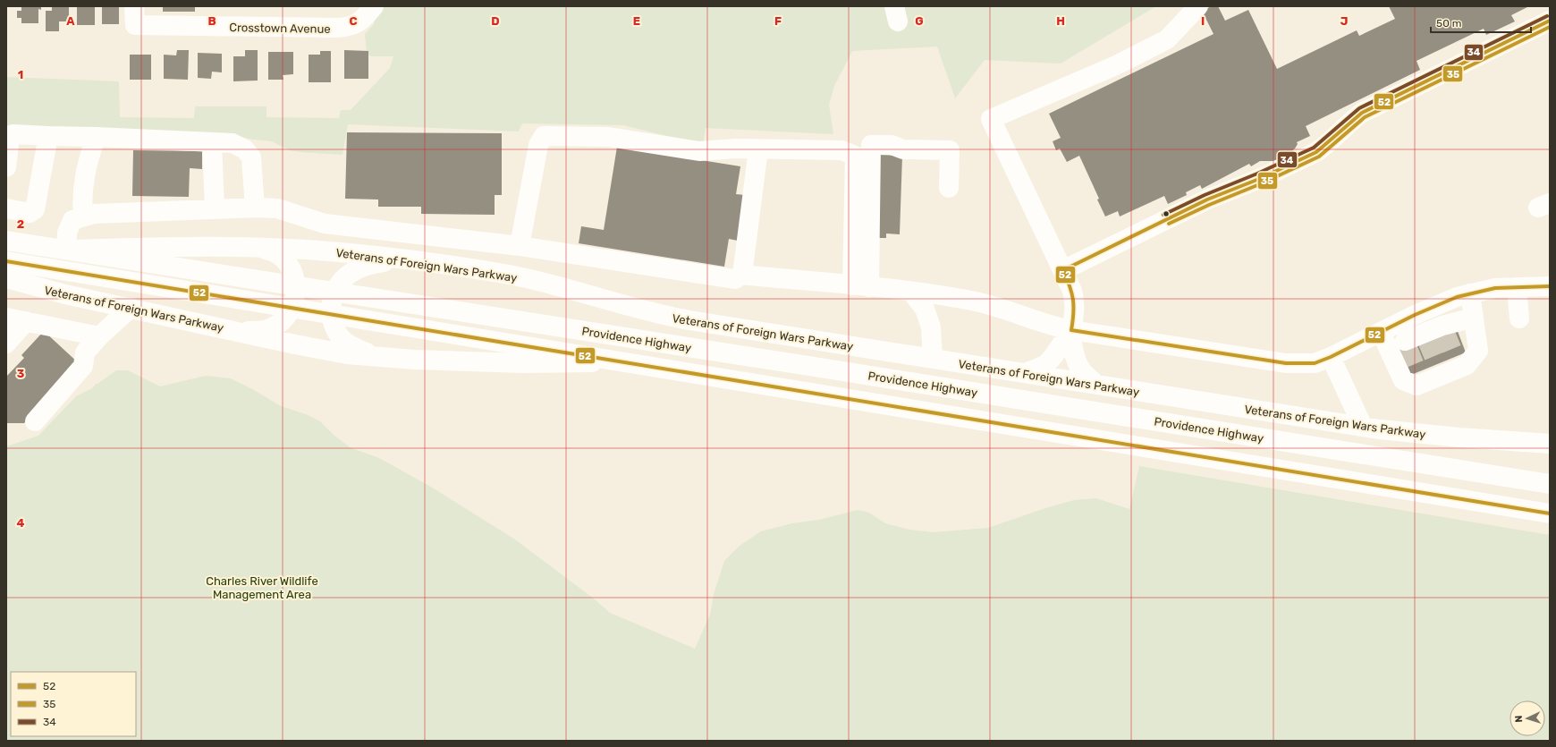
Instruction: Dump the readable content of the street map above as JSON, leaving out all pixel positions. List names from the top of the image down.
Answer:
{
  "streets": {
    "main road": ["Crosstown Avenue", "Veterans of Foreign Wars Parkway", "Providence Highway"]
  },
  "crossings": [
    ["Veterans of Foreign Wars Parkway", "Providence Highway"]
  ],
  "parks": ["Charles River Wildlife Management Area"],
  "lines": ["transit line 34", "transit line 52", "transit line 35"],
  "legend": ["52", "35", "34"],
  "scale_bar": "50 m",
  "north": "left",
  "grid": {
    "columns": [
      "A",
      "B",
      "C",
      "D",
      "E",
      "F",
      "G",
      "H",
      "I",
      "J"
    ],
    "rows": [
      "1",
      "2",
      "3",
      "4"
    ]
  }
}
